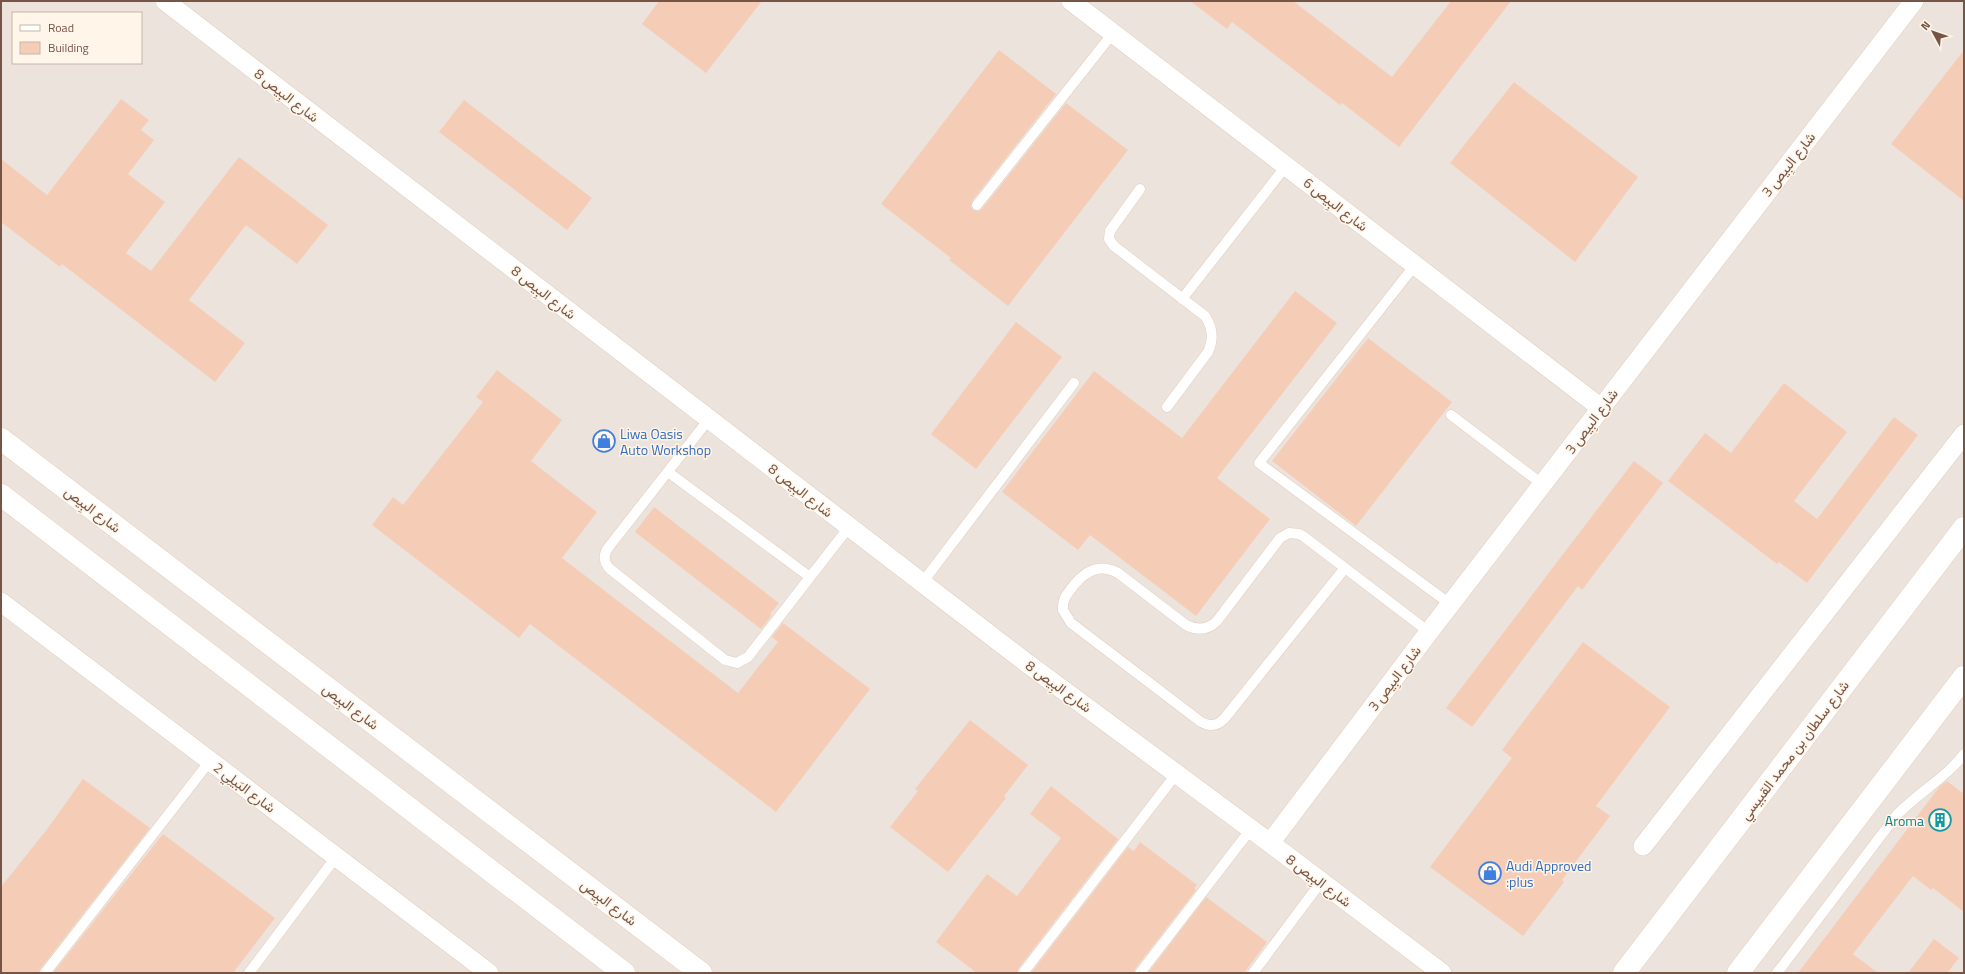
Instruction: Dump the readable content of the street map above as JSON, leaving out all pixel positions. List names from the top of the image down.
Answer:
{
  "streets": {
    "street": [
      "شارع البِيص 8",
      "شارع البِيص 3",
      "شارع البِيص 6",
      "شارع البِيص",
      "شارع سلطان بن محمد القبيسي",
      "شارع البَيلِي 2"
    ]
  },
  "crossings": [
    ["شارع البِيص 8", "شارع البِيص 3"],
    ["شارع البِيص 3", "شارع البِيص 6"]
  ],
  "places": {
    "shop": ["Liwa Oasis Auto Workshop", "Audi Approved :plus"],
    "building": ["Aroma"]
  },
  "legend": ["Road", "Building"],
  "north": "top left"
}
